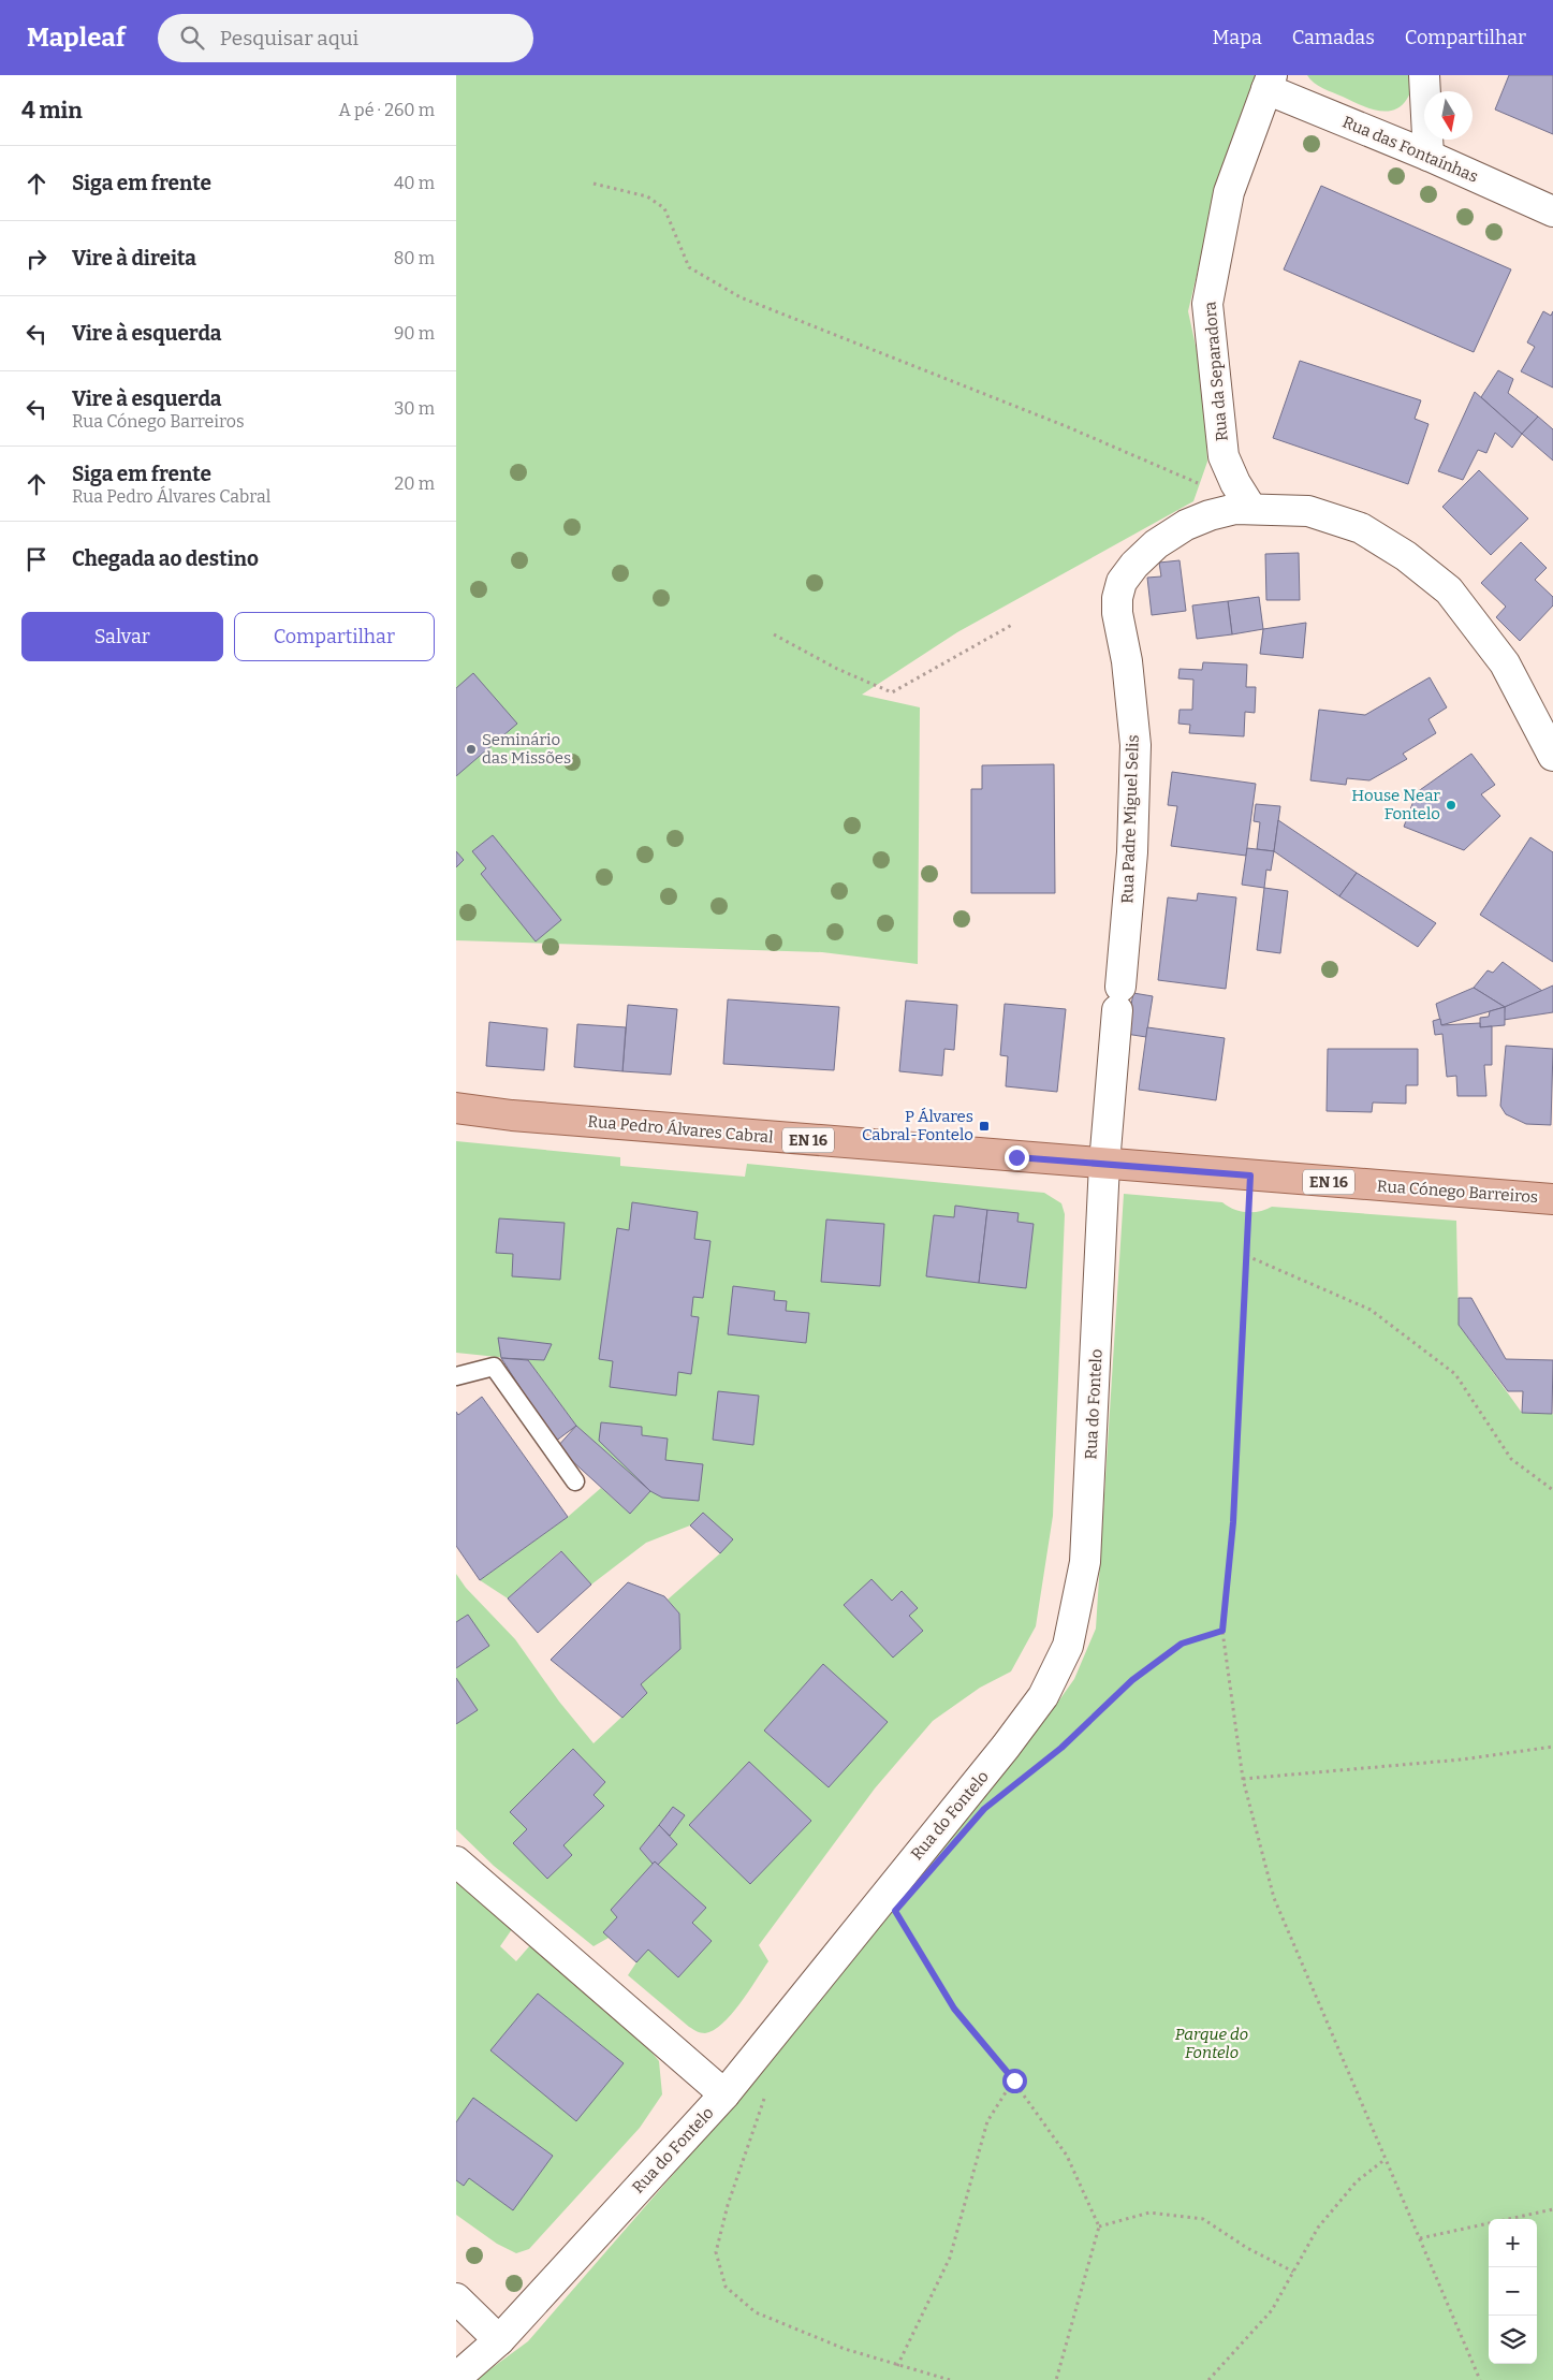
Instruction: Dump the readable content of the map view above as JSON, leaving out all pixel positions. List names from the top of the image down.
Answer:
{
  "streets": {
    "main road": ["Rua Pedro Álvares Cabral", "EN 16", "Rua Cónego Barreiros"],
    "street": [
      "Rua das Fontaínhas",
      "Rua da Separadora",
      "Rua Padre Miguel Selis",
      "Rua do Fontelo"
    ]
  },
  "crossings": [
    ["Rua das Fontaínhas", "Rua da Separadora"],
    ["Rua da Separadora", "Rua Padre Miguel Selis"],
    ["Rua Padre Miguel Selis", "Rua Pedro Álvares Cabral"],
    ["Rua Padre Miguel Selis", "Rua Cónego Barreiros"],
    ["Rua Padre Miguel Selis", "Rua do Fontelo"],
    ["Rua Pedro Álvares Cabral", "Rua Cónego Barreiros"],
    ["Rua Pedro Álvares Cabral", "Rua do Fontelo"],
    ["Rua Cónego Barreiros", "Rua do Fontelo"]
  ],
  "parks": ["Parque do Fontelo"],
  "places": {
    "other": ["Seminário das Missões", "House Near Fontelo"],
    "transit": ["P Álvares Cabral-Fontelo"]
  },
  "north": "bottom",
  "page": {
    "header": "Mapleaf",
    "search": "Pesquisar aqui",
    "nav": ["Mapa", "Camadas", "Compartilhar"],
    "heading": ["4 min", "A pé · 260 m"],
    "list": [
      ["Siga em frente", "40 m"],
      ["Vire à direita", "80 m"],
      ["Vire à esquerda", "90 m"],
      ["Vire à esquerda", "Rua Cónego Barreiros", "30 m"],
      ["Siga em frente", "Rua Pedro Álvares Cabral", "20 m"],
      "Chegada ao destino"
    ],
    "buttons": ["Salvar", "Compartilhar"],
    "map_buttons": ["+", "−"]
  }
}
